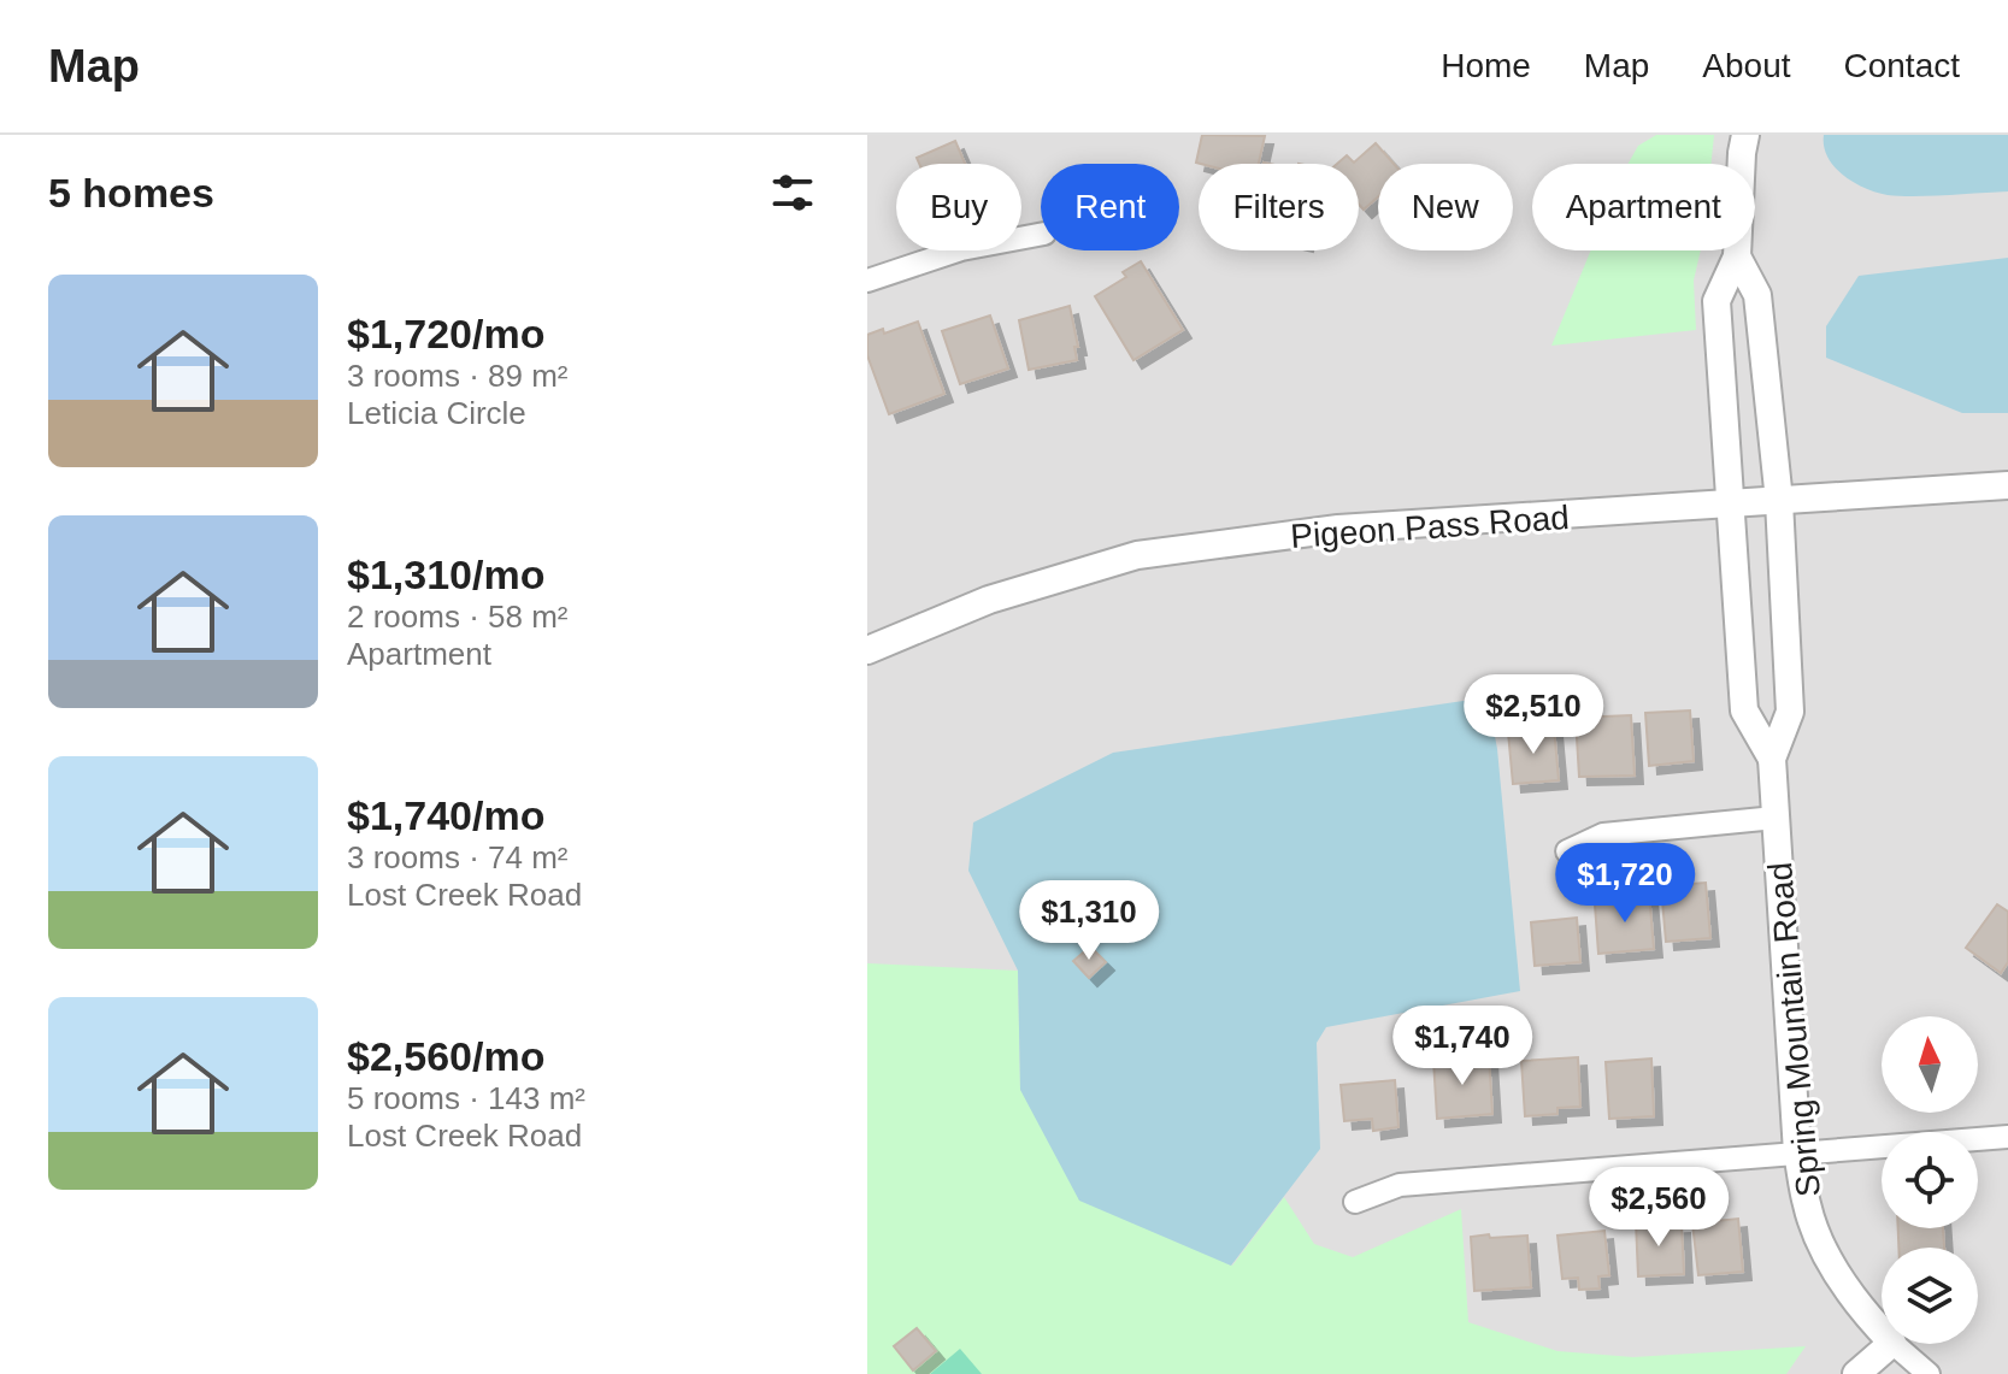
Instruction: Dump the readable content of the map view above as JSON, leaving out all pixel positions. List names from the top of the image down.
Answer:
{
  "streets": {
    "street": ["Pigeon Pass Road", "Spring Mountain Road"]
  },
  "crossings": [
    ["Pigeon Pass Road", "Spring Mountain Road"]
  ],
  "north": "top",
  "page": {
    "header": "Map",
    "nav": [
      "Home",
      "Map",
      "About",
      "Contact"
    ],
    "heading": "5 homes",
    "chip": [
      "Buy",
      "Rent",
      "Filters",
      "New",
      "Apartment"
    ],
    "list": [
      {
        "name": "$1,720/mo",
        "note": "3 rooms · 89 m² · Leticia Circle"
      },
      {
        "name": "$1,310/mo",
        "note": "2 rooms · 58 m² · Apartment"
      },
      {
        "name": "$1,740/mo",
        "note": "3 rooms · 74 m² · Lost Creek Road"
      },
      {
        "name": "$2,560/mo",
        "note": "5 rooms · 143 m² · Lost Creek Road"
      }
    ],
    "price": [
      "$2,510",
      "$1,720",
      "$1,310",
      "$1,740",
      "$2,560"
    ]
  }
}
